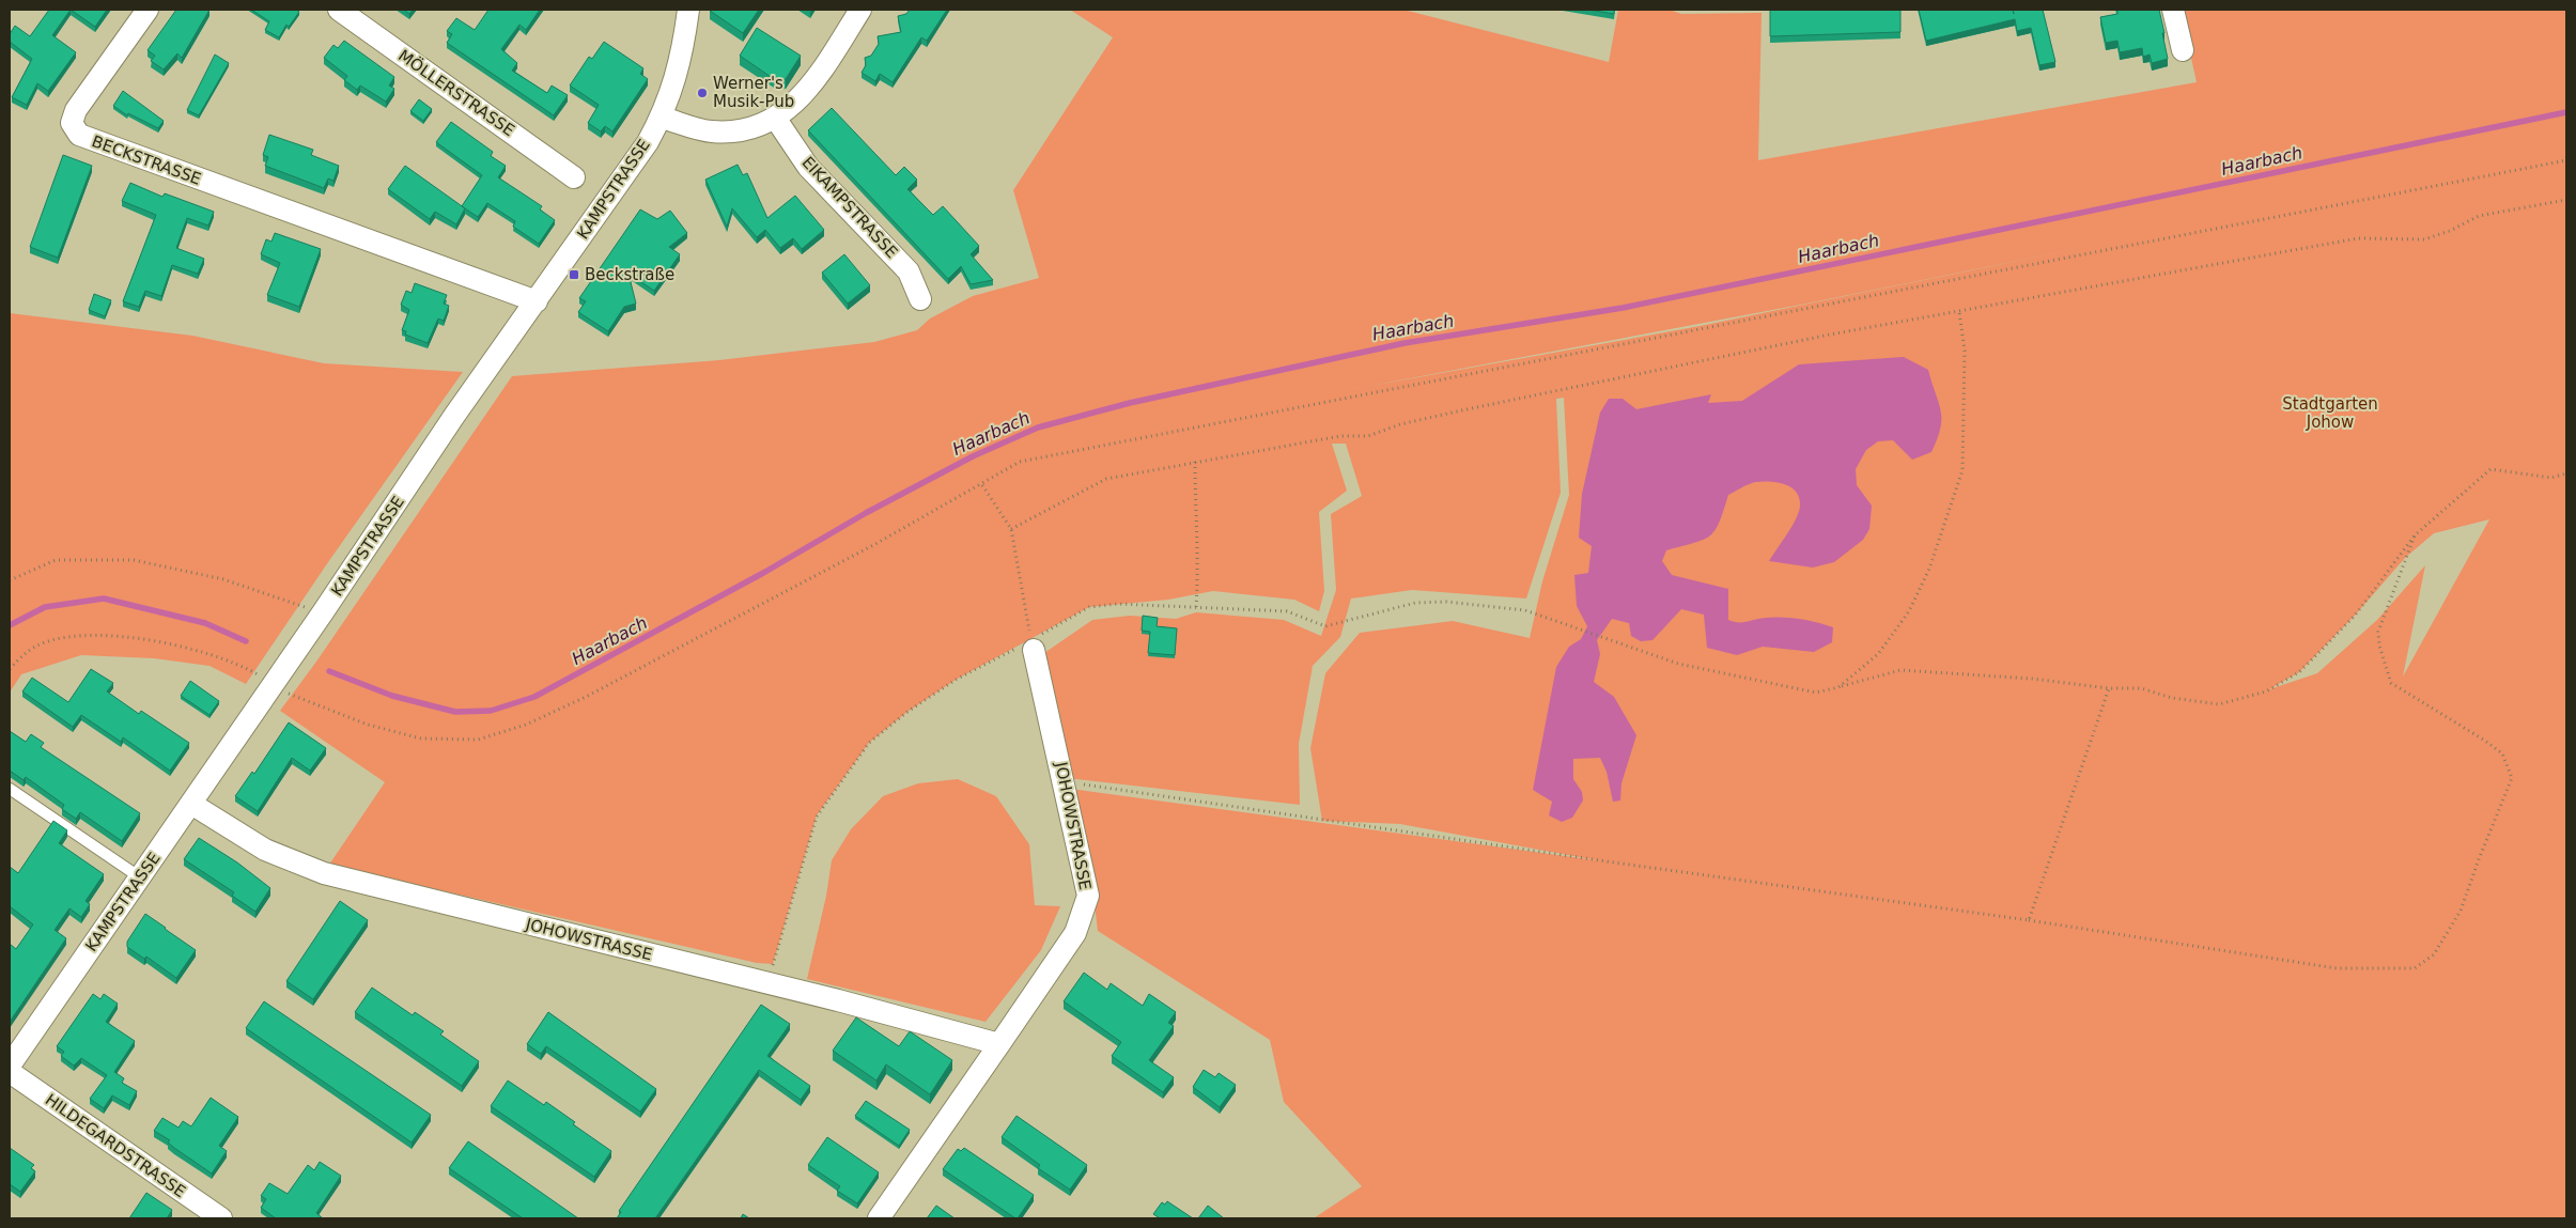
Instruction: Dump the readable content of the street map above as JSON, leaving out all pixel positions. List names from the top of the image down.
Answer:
{
  "streets": {
    "street": [
      "MÖLLERSTRASSE",
      "BECKSTRASSE",
      "KAMPSTRASSE",
      "EIKAMPSTRASSE",
      "JOHOWSTRASSE",
      "HILDEGARDSTRASSE"
    ]
  },
  "crossings": [
    ["BECKSTRASSE", "KAMPSTRASSE"],
    ["KAMPSTRASSE", "JOHOWSTRASSE"]
  ],
  "water": ["Haarbach"],
  "parks": ["Stadtgarten Johow"],
  "places": {
    "other": ["Werner's Musik-Pub"],
    "transit": ["Beckstraße"]
  }
}
